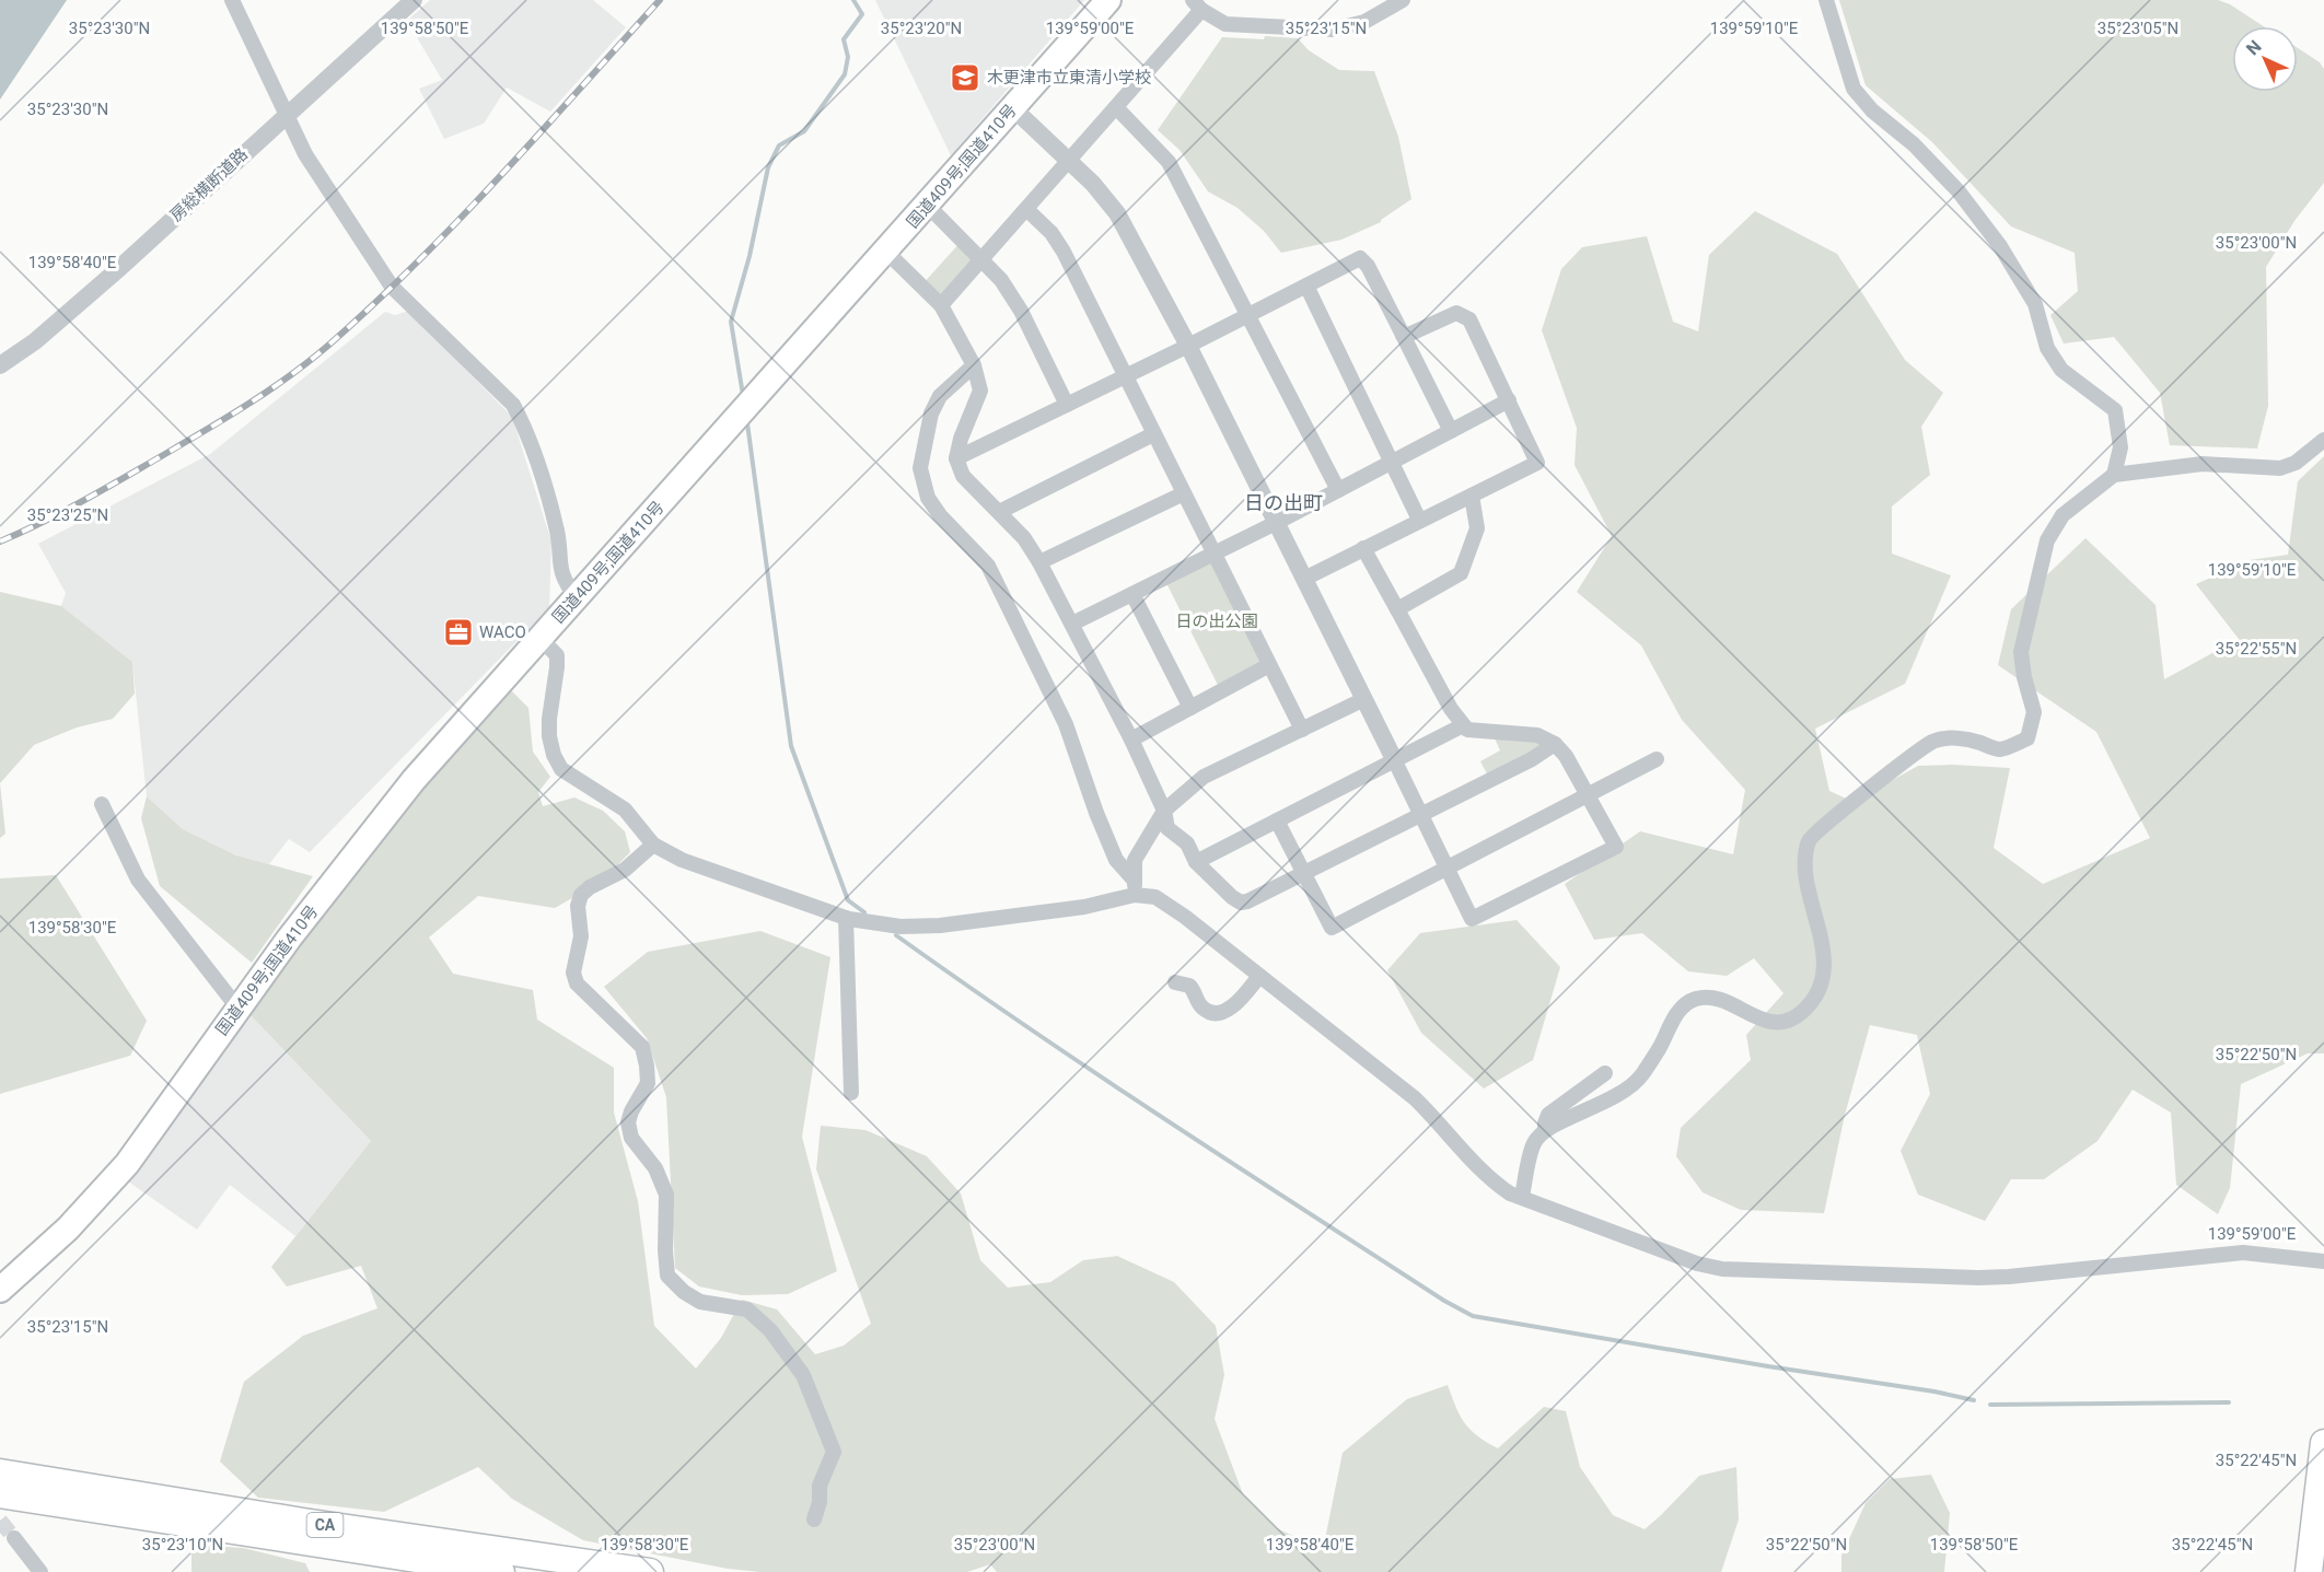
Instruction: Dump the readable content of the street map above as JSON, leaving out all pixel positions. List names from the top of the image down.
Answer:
{
  "streets": {
    "highway": ["国道409号;国道410号", "CA"],
    "street": ["房総横断道路"]
  },
  "districts": ["日の出町"],
  "parks": ["日の出公園"],
  "places": {
    "school or university": ["木更津市立東清小学校"],
    "office": ["WACO"]
  },
  "north": "top left",
  "coordinates": [
    "35°23'30\"N",
    "139°58'50\"E",
    "35°23'20\"N",
    "139°59'00\"E",
    "35°23'15\"N",
    "139°59'10\"E",
    "35°23'05\"N",
    "35°23'00\"N",
    "139°58'40\"E",
    "35°23'25\"N",
    "35°22'55\"N",
    "139°58'30\"E",
    "35°22'50\"N",
    "35°22'45\"N",
    "35°23'10\"N"
  ]
}
